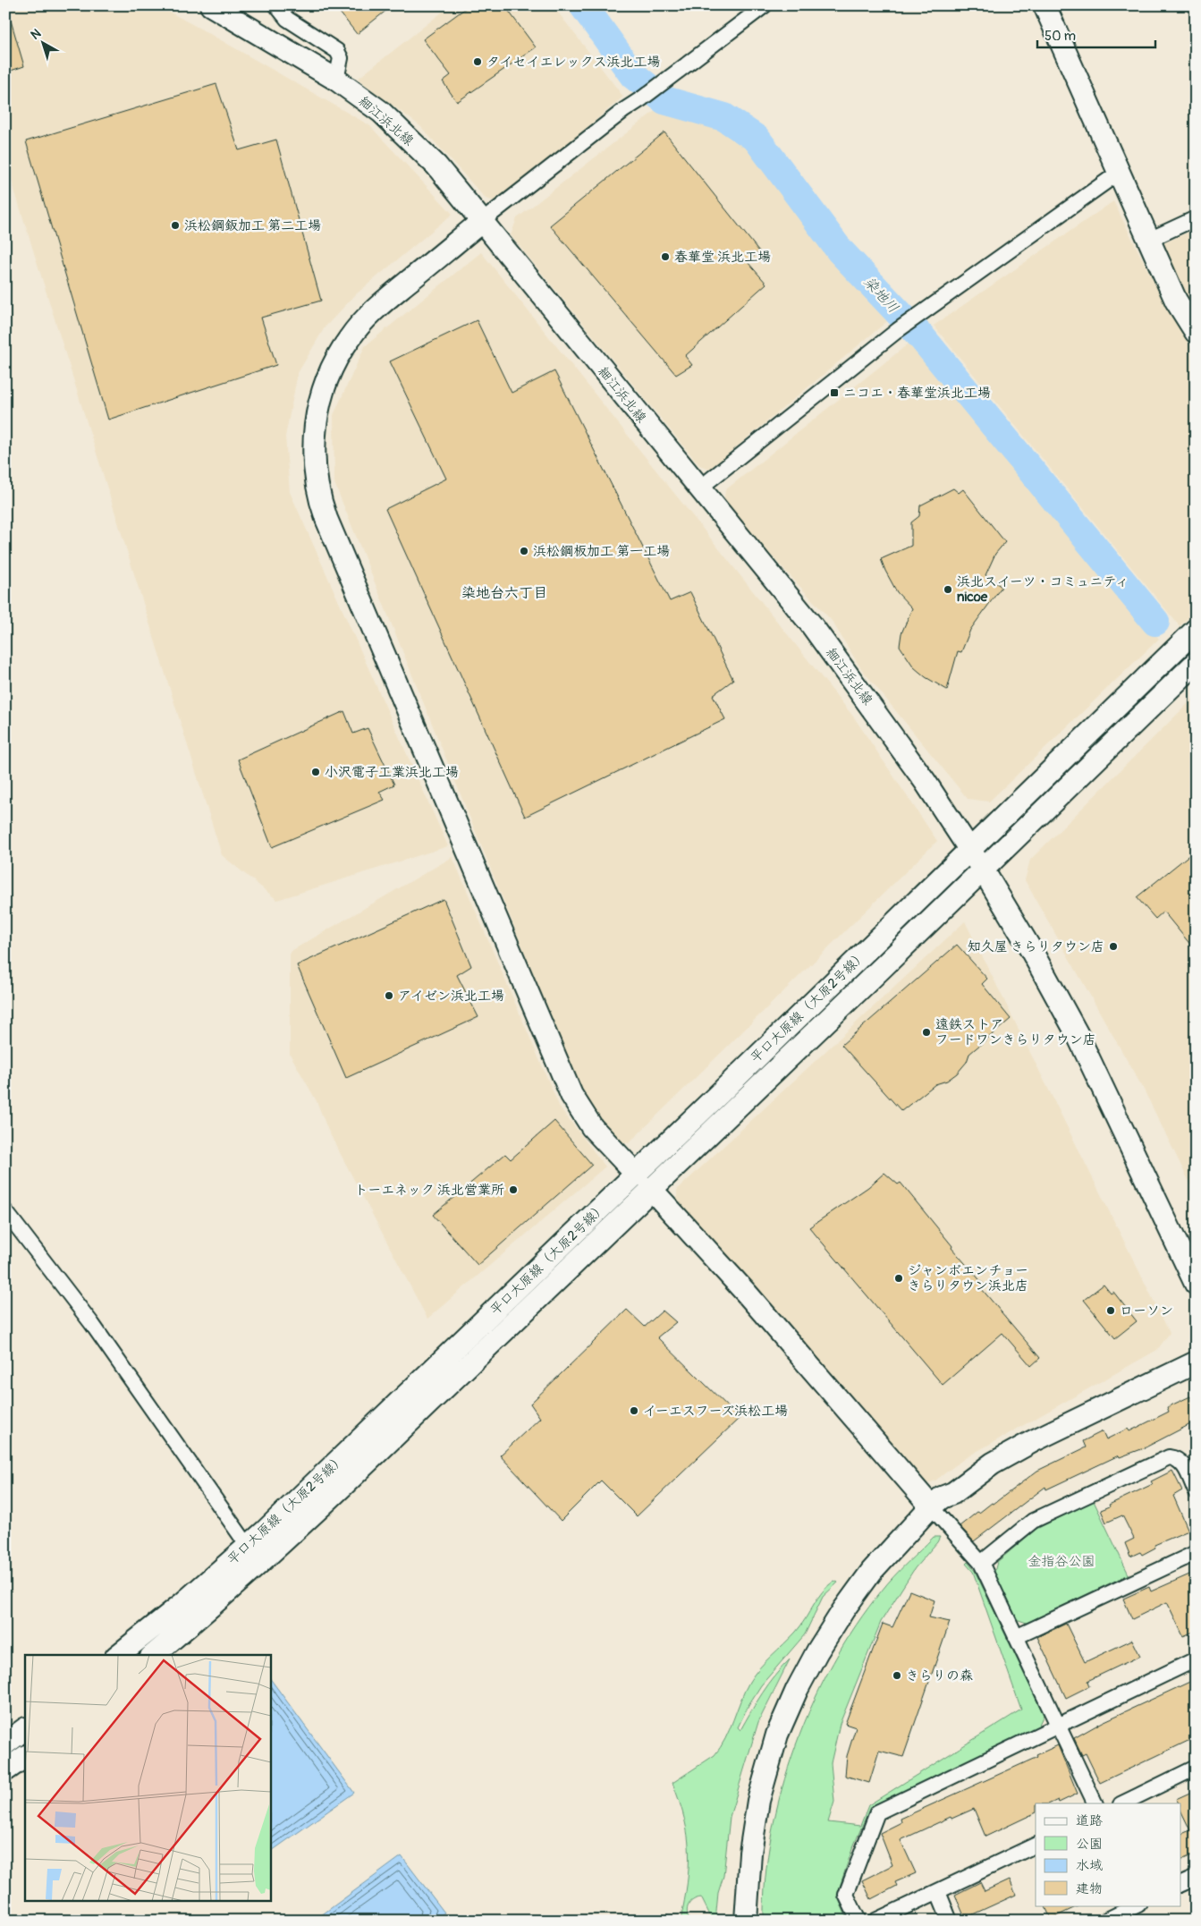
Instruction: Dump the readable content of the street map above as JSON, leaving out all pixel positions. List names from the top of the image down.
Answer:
{
  "streets": {
    "street": ["細江浜北線", "平口大原線（大原2号線）"]
  },
  "crossings": [
    ["細江浜北線", "平口大原線（大原2号線）"]
  ],
  "districts": ["染地台六丁目"],
  "water": ["染地川"],
  "parks": ["金指谷公園"],
  "places": {
    "other": [
      "タイセイエレックス浜北工場",
      "浜松鋼鈑加工 第二工場",
      "春華堂 浜北工場",
      "浜松鋼板加工 第一工場",
      "浜北スイーツ・コミュニティ nicoe",
      "小沢電子工業浜北工場",
      "知久屋 きらりタウン店",
      "アイゼン浜北工場",
      "遠鉄ストア フードワンきらりタウン店",
      "トーエネック 浜北営業所",
      "ジャンボエンチョー きらりタウン浜北店",
      "ローソン",
      "イーエスフーズ浜松工場",
      "きらりの森"
    ],
    "transit": ["ニコエ・春華堂浜北工場"]
  },
  "legend": [
    "道路",
    "公園",
    "水域",
    "建物"
  ],
  "scale_bar": "50 m",
  "north": "top left"
}
